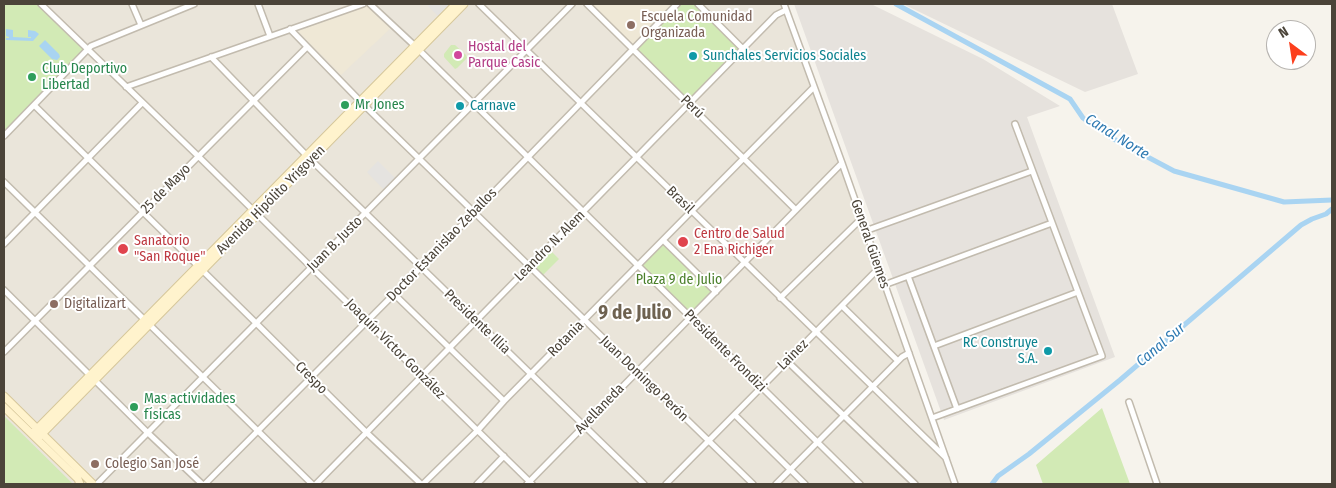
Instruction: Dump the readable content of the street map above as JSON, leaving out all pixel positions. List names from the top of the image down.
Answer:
{
  "streets": {
    "street": [
      "Perú",
      "25 de Mayo",
      "Avenida Hipólito Yrigoyen",
      "Brasil",
      "Juan B. Justo",
      "General Güemes",
      "Doctor Estanislao Zeballos",
      "Leandro N. Alem",
      "Presidente Illia",
      "Rotania",
      "Joaquín Víctor González",
      "Presidente Frondizi",
      "Lainez",
      "Crespo",
      "Juan Domingo Perón",
      "Avellaneda"
    ]
  },
  "crossings": [
    ["Perú", "Doctor Estanislao Zeballos"],
    ["Perú", "Leandro N. Alem"],
    ["Perú", "Rotania"],
    ["Perú", "Avellaneda"],
    ["25 de Mayo", "Presidente Illia"],
    ["25 de Mayo", "Joaquín Víctor González"],
    ["25 de Mayo", "Crespo"],
    ["25 de Mayo", "Juan Domingo Perón"],
    ["Avenida Hipólito Yrigoyen", "Presidente Illia"],
    ["Avenida Hipólito Yrigoyen", "Joaquín Víctor González"],
    ["Avenida Hipólito Yrigoyen", "Presidente Frondizi"],
    ["Avenida Hipólito Yrigoyen", "Crespo"],
    ["Avenida Hipólito Yrigoyen", "Juan Domingo Perón"],
    ["Brasil", "Juan B. Justo"],
    ["Brasil", "General Güemes"],
    ["Brasil", "Doctor Estanislao Zeballos"],
    ["Brasil", "Leandro N. Alem"],
    ["Brasil", "Rotania"],
    ["Brasil", "Lainez"],
    ["Brasil", "Avellaneda"],
    ["Juan B. Justo", "Presidente Illia"],
    ["Juan B. Justo", "Joaquín Víctor González"],
    ["Juan B. Justo", "Presidente Frondizi"],
    ["Juan B. Justo", "Crespo"],
    ["Juan B. Justo", "Juan Domingo Perón"],
    ["General Güemes", "Leandro N. Alem"],
    ["General Güemes", "Rotania"],
    ["General Güemes", "Lainez"],
    ["General Güemes", "Avellaneda"],
    ["Doctor Estanislao Zeballos", "Presidente Illia"],
    ["Doctor Estanislao Zeballos", "Joaquín Víctor González"],
    ["Doctor Estanislao Zeballos", "Presidente Frondizi"],
    ["Doctor Estanislao Zeballos", "Crespo"],
    ["Doctor Estanislao Zeballos", "Juan Domingo Perón"],
    ["Leandro N. Alem", "Presidente Illia"],
    ["Leandro N. Alem", "Joaquín Víctor González"],
    ["Leandro N. Alem", "Presidente Frondizi"],
    ["Leandro N. Alem", "Crespo"],
    ["Leandro N. Alem", "Juan Domingo Perón"],
    ["Presidente Illia", "Rotania"],
    ["Presidente Illia", "Avellaneda"],
    ["Rotania", "Joaquín Víctor González"],
    ["Rotania", "Presidente Frondizi"],
    ["Rotania", "Crespo"],
    ["Rotania", "Juan Domingo Perón"],
    ["Joaquín Víctor González", "Avellaneda"],
    ["Presidente Frondizi", "Lainez"],
    ["Presidente Frondizi", "Avellaneda"],
    ["Lainez", "Juan Domingo Perón"],
    ["Juan Domingo Perón", "Avellaneda"]
  ],
  "districts": ["9 de Julio"],
  "water": ["Canal Norte", "Canal Sur"],
  "parks": ["Plaza 9 de Julio"],
  "places": [
    "Escuela Comunidad Organizada",
    "Hostal del Parque Casic",
    "Sunchales Servicios Sociales",
    "Club Deportivo Libertad",
    "Mr Jones",
    "Carnave",
    "Centro de Salud 2 Ena Richiger",
    "Sanatorio \"San Roque\"",
    "Digitalizart",
    "RC Construye S.A.",
    "Mas actividades físicas",
    "Colegio San José"
  ],
  "north": "top left"
}
